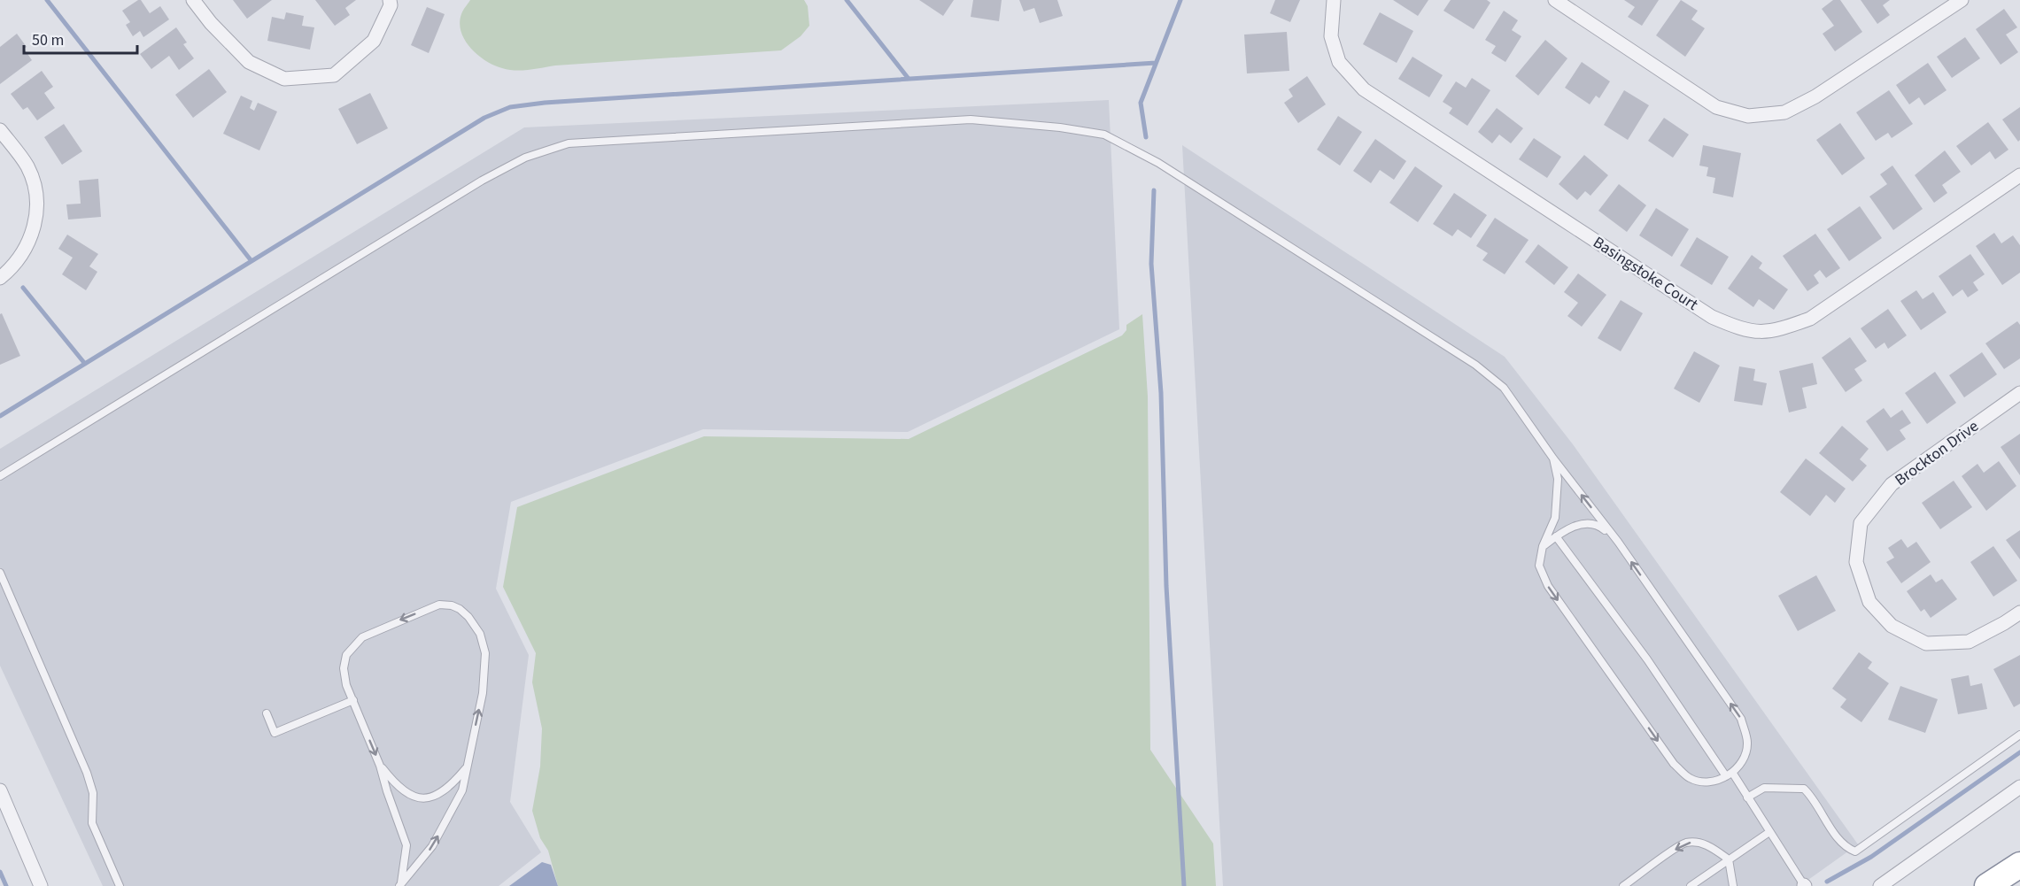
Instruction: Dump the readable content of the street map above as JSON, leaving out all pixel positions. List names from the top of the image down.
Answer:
{
  "streets": {
    "street": ["Basingstoke Court", "Brockton Drive"]
  },
  "scale_bar": "50 m"
}
